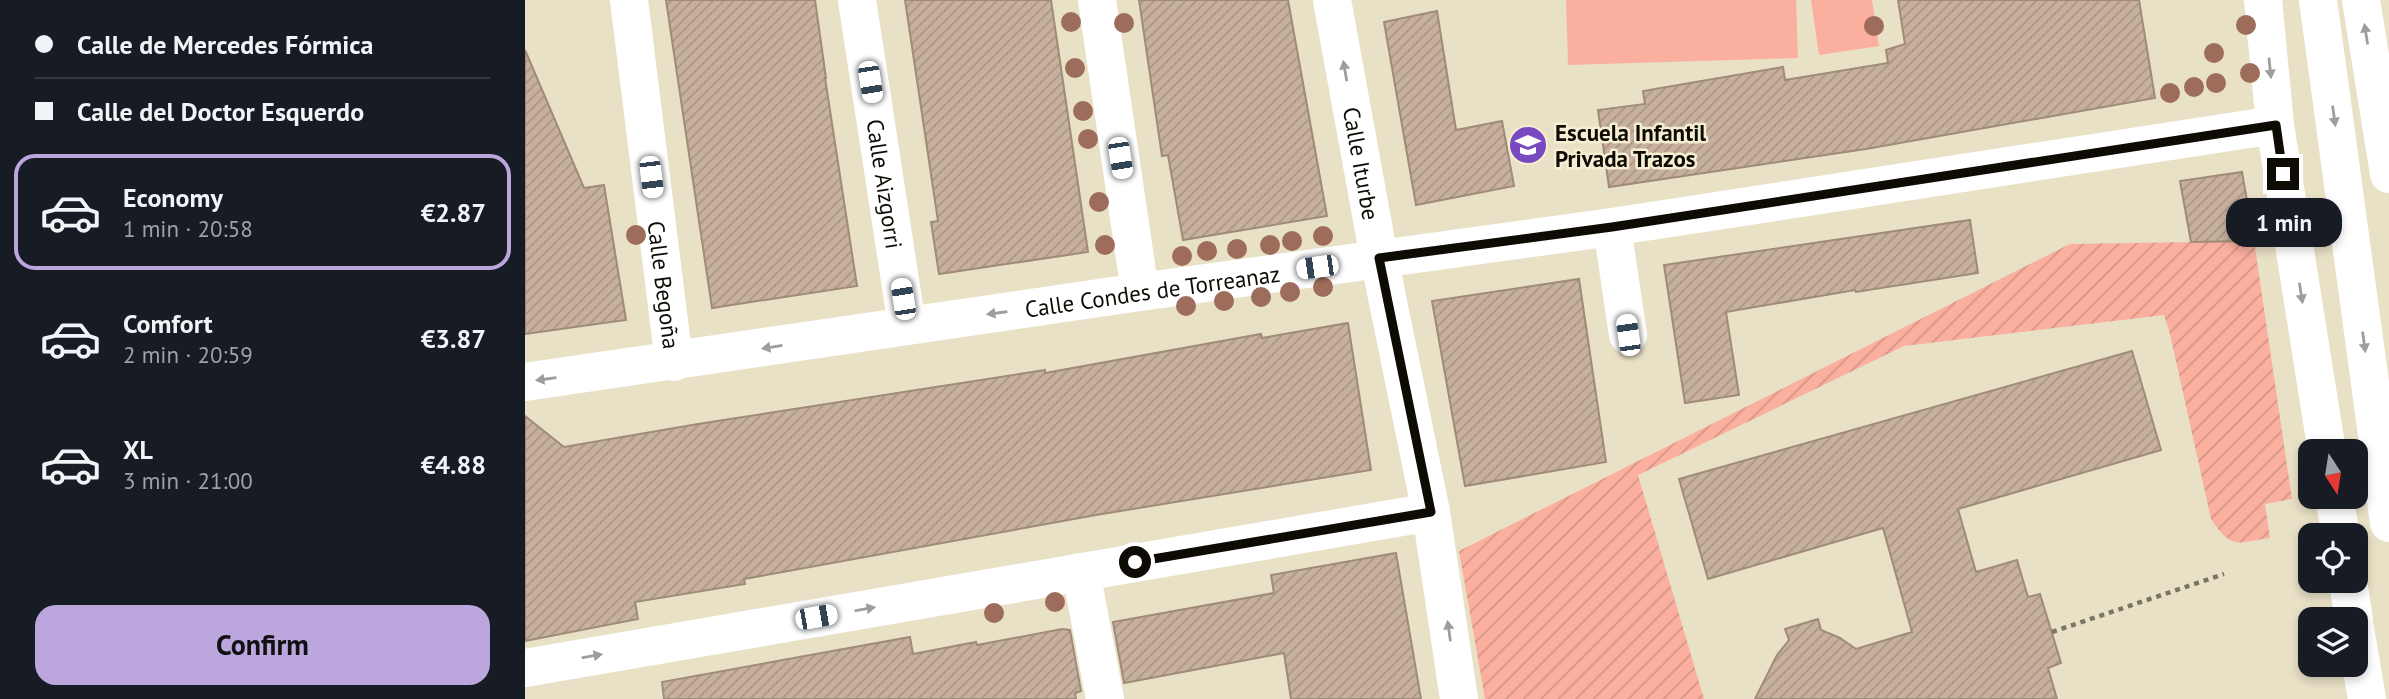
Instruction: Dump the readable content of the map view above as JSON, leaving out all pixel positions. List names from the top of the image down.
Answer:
{
  "streets": {
    "street": [
      "Calle Iturbe",
      "Calle Aizgorri",
      "Calle Begoña",
      "Calle Condes de Torreanaz"
    ]
  },
  "crossings": [
    ["Calle Iturbe", "Calle Condes de Torreanaz"],
    ["Calle Aizgorri", "Calle Condes de Torreanaz"],
    ["Calle Begoña", "Calle Condes de Torreanaz"]
  ],
  "places": {
    "school or university": ["Escuela Infantil Privada Trazos"]
  },
  "north": "bottom",
  "page": {
    "banner": ["Calle de Mercedes Fórmica", "Calle del Doctor Esquerdo"],
    "list": [
      {
        "name": "Economy",
        "note": "1 min · 20:58",
        "value": "€2.87"
      },
      {
        "name": "Comfort",
        "note": "2 min · 20:59",
        "value": "€3.87"
      },
      {
        "name": "XL",
        "note": "3 min · 21:00",
        "value": "€4.88"
      }
    ],
    "bubble": "1 min",
    "buttons": "Confirm"
  }
}
